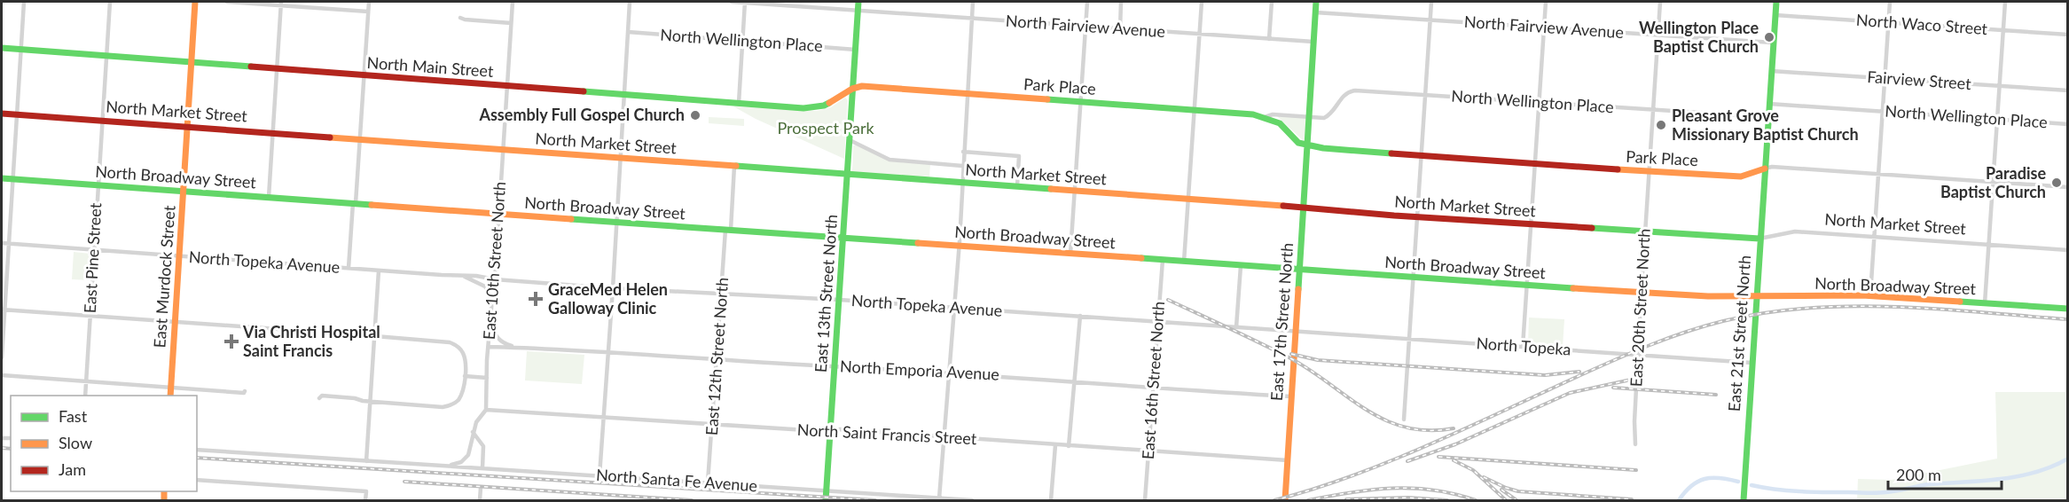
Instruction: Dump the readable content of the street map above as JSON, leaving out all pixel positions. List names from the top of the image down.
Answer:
{
  "streets": {
    "street": [
      "North Waco Street",
      "North Fairview Avenue",
      "North Wellington Place",
      "North Main Street",
      "Fairview Street",
      "Park Place",
      "North Market Street",
      "North Broadway Street",
      "East Pine Street",
      "East 10th Street North",
      "North Topeka Avenue",
      "East Murdock Street",
      "East 13th Street North",
      "East 20th Street North",
      "East 17th Street North",
      "East 21st Street North",
      "North Topeka",
      "East 12th Street North",
      "North Emporia Avenue",
      "East 16th Street North",
      "North Saint Francis Street",
      "North Santa Fe Avenue"
    ]
  },
  "crossings": [
    ["North Waco Street", "East 21st Street North"],
    ["North Fairview Avenue", "East 13th Street North"],
    ["North Fairview Avenue", "East 20th Street North"],
    ["North Fairview Avenue", "East 17th Street North"],
    ["North Fairview Avenue", "East 21st Street North"],
    ["North Wellington Place", "Park Place"],
    ["North Wellington Place", "East 13th Street North"],
    ["North Wellington Place", "East 20th Street North"],
    ["North Wellington Place", "East 17th Street North"],
    ["North Wellington Place", "East 21st Street North"],
    ["North Main Street", "Park Place"],
    ["North Main Street", "East Pine Street"],
    ["North Main Street", "East 10th Street North"],
    ["North Main Street", "East Murdock Street"],
    ["North Main Street", "East 13th Street North"],
    ["Fairview Street", "East 21st Street North"],
    ["Park Place", "East 13th Street North"],
    ["Park Place", "East 20th Street North"],
    ["Park Place", "East 17th Street North"],
    ["Park Place", "East 21st Street North"],
    ["North Market Street", "East Pine Street"],
    ["North Market Street", "East 10th Street North"],
    ["North Market Street", "East Murdock Street"],
    ["North Market Street", "East 13th Street North"],
    ["North Market Street", "East 20th Street North"],
    ["North Market Street", "East 17th Street North"],
    ["North Market Street", "East 21st Street North"],
    ["North Market Street", "East 12th Street North"],
    ["North Broadway Street", "East Pine Street"],
    ["North Broadway Street", "East 10th Street North"],
    ["North Broadway Street", "East Murdock Street"],
    ["North Broadway Street", "East 13th Street North"],
    ["North Broadway Street", "East 20th Street North"],
    ["North Broadway Street", "East 17th Street North"],
    ["North Broadway Street", "East 21st Street North"],
    ["North Broadway Street", "East 12th Street North"],
    ["North Broadway Street", "East 16th Street North"],
    ["East Pine Street", "North Topeka Avenue"],
    ["East 10th Street North", "North Topeka Avenue"],
    ["East 10th Street North", "North Emporia Avenue"],
    ["East 10th Street North", "North Saint Francis Street"],
    ["North Topeka Avenue", "East Murdock Street"],
    ["North Topeka Avenue", "East 13th Street North"],
    ["North Topeka Avenue", "East 17th Street North"],
    ["North Topeka Avenue", "North Topeka"],
    ["North Topeka Avenue", "East 12th Street North"],
    ["North Topeka Avenue", "East 16th Street North"],
    ["East 13th Street North", "North Emporia Avenue"],
    ["East 13th Street North", "North Saint Francis Street"],
    ["East 13th Street North", "North Santa Fe Avenue"],
    ["East 20th Street North", "North Topeka"],
    ["East 17th Street North", "North Topeka"],
    ["East 17th Street North", "North Emporia Avenue"],
    ["East 17th Street North", "North Saint Francis Street"],
    ["East 21st Street North", "North Topeka"],
    ["East 12th Street North", "North Emporia Avenue"],
    ["East 12th Street North", "North Saint Francis Street"],
    ["East 12th Street North", "North Santa Fe Avenue"],
    ["North Emporia Avenue", "East 16th Street North"],
    ["East 16th Street North", "North Saint Francis Street"]
  ],
  "parks": ["Prospect Park"],
  "places": {
    "other": [
      "Wellington Place Baptist Church",
      "Assembly Full Gospel Church",
      "Pleasant Grove Missionary Baptist Church",
      "Paradise Baptist Church"
    ],
    "health": ["GraceMed Helen Galloway Clinic", "Via Christi Hospital Saint Francis"]
  },
  "legend": ["Fast", "Slow", "Jam"],
  "scale_bar": "200 m"
}
